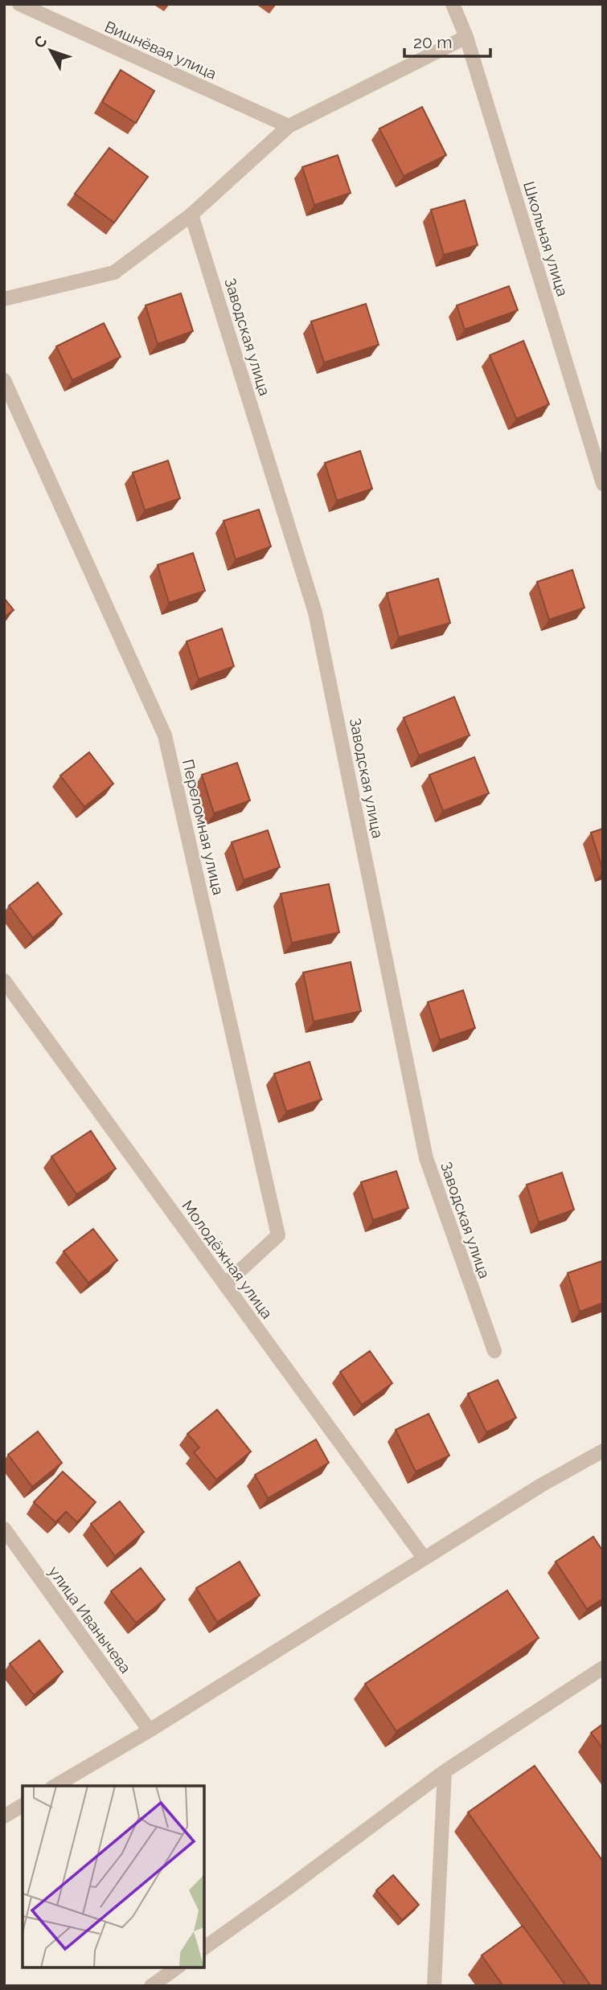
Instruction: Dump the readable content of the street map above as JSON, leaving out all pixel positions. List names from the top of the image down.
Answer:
{
  "streets": {
    "street": [
      "Вишнёвая улица",
      "Школьная улица",
      "Заводская улица",
      "Переломная улица",
      "Молодёжная улица",
      "улица Иванычева"
    ]
  },
  "crossings": [
    ["Переломная улица", "Молодёжная улица"]
  ],
  "scale_bar": "20 m",
  "north": "top left"
}
